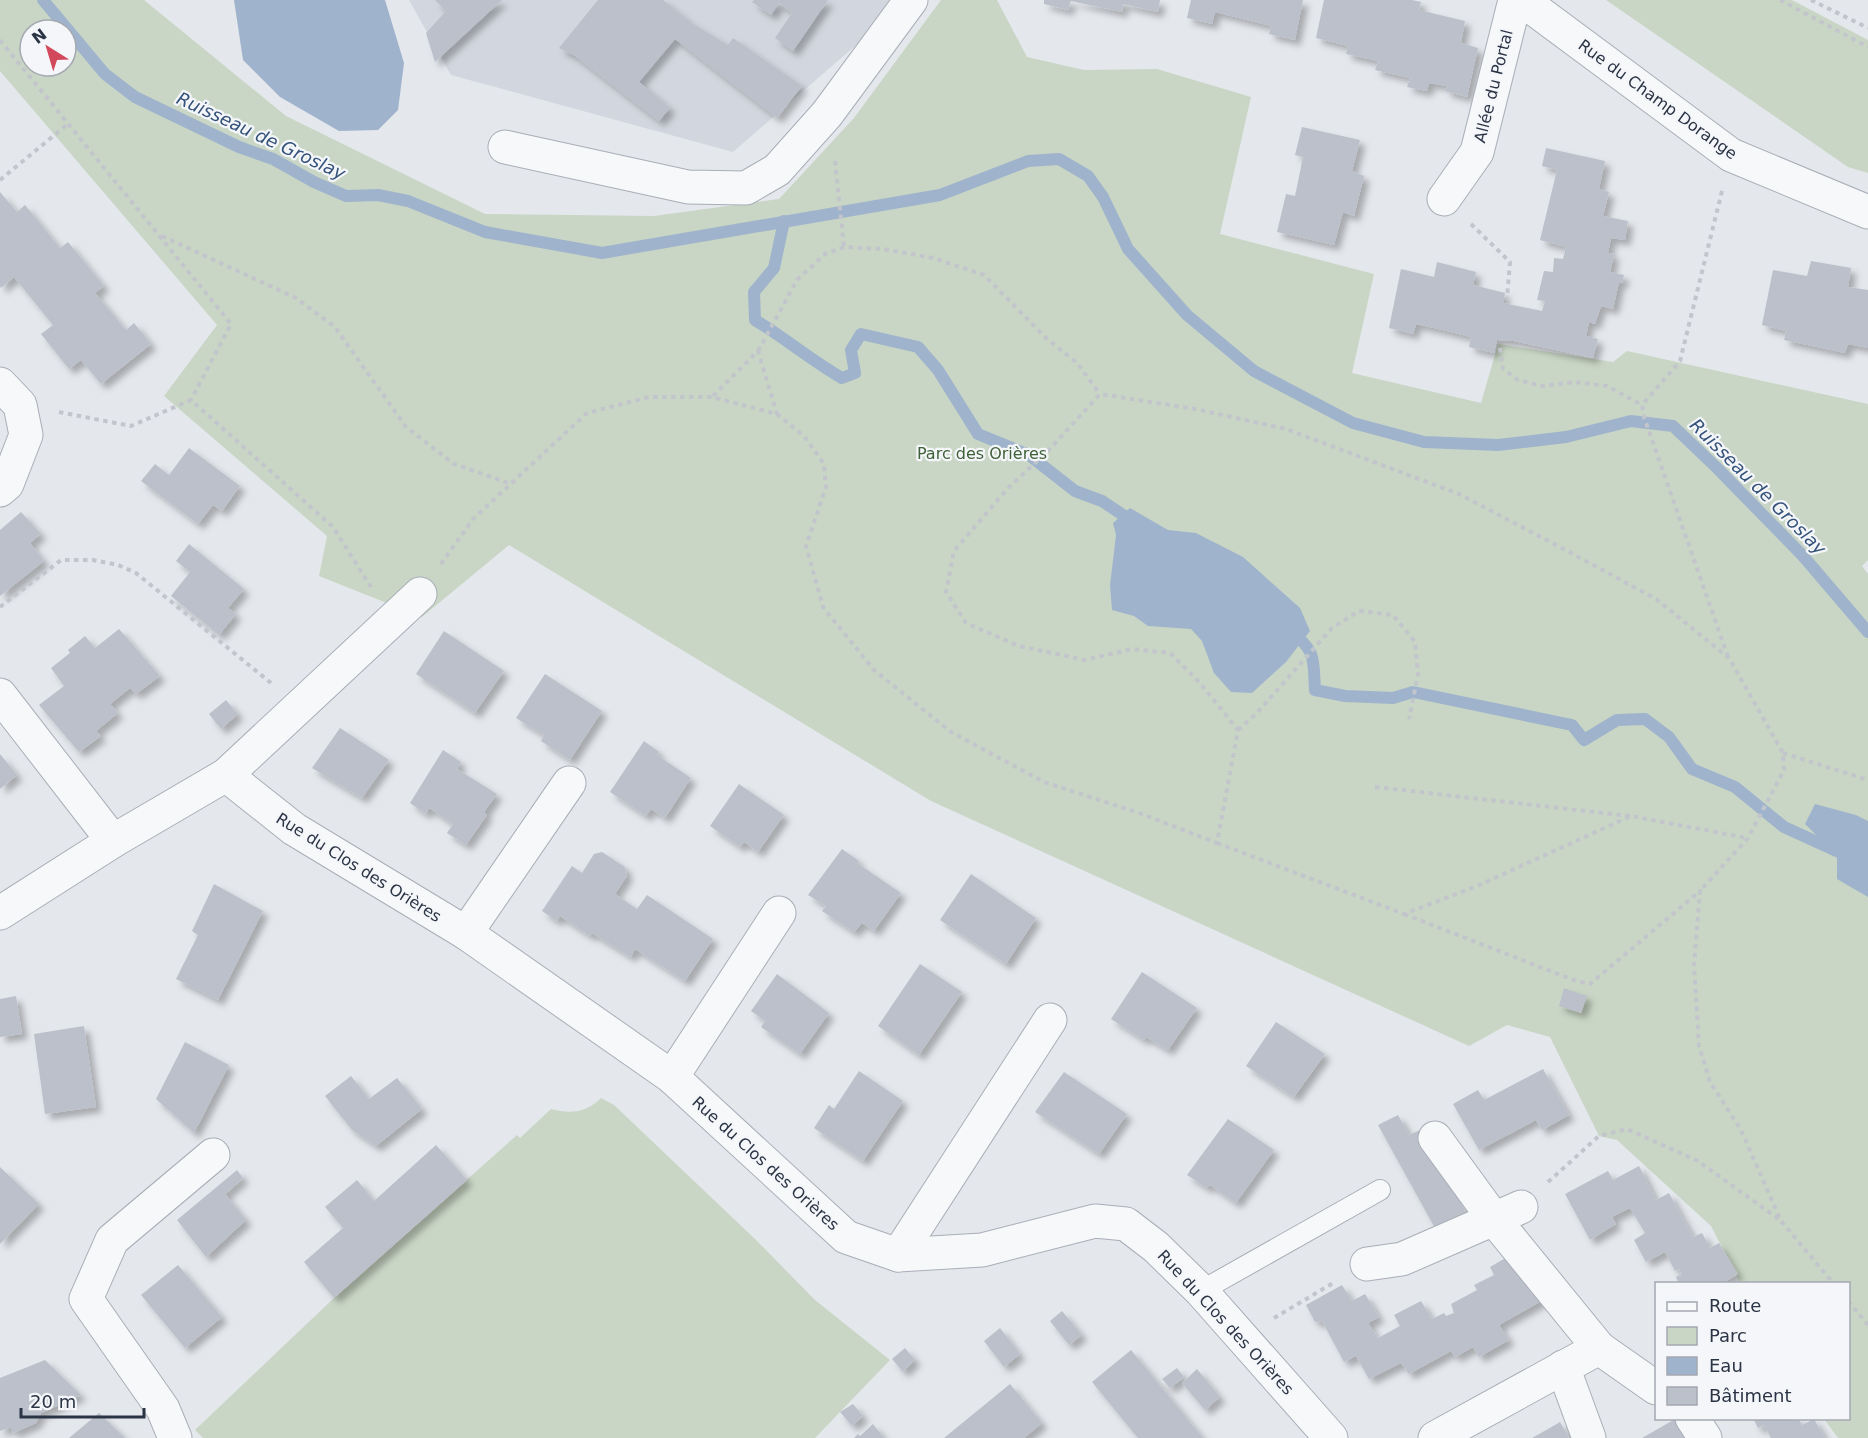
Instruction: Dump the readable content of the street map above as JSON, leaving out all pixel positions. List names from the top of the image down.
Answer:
{
  "streets": {
    "street": ["Allée du Portal", "Rue du Champ Dorange", "Rue du Clos des Orières"]
  },
  "water": ["Ruisseau de Groslay"],
  "parks": ["Parc des Orières"],
  "legend": [
    "Route",
    "Parc",
    "Eau",
    "Bâtiment"
  ],
  "scale_bar": "20 m",
  "north": "top left"
}
